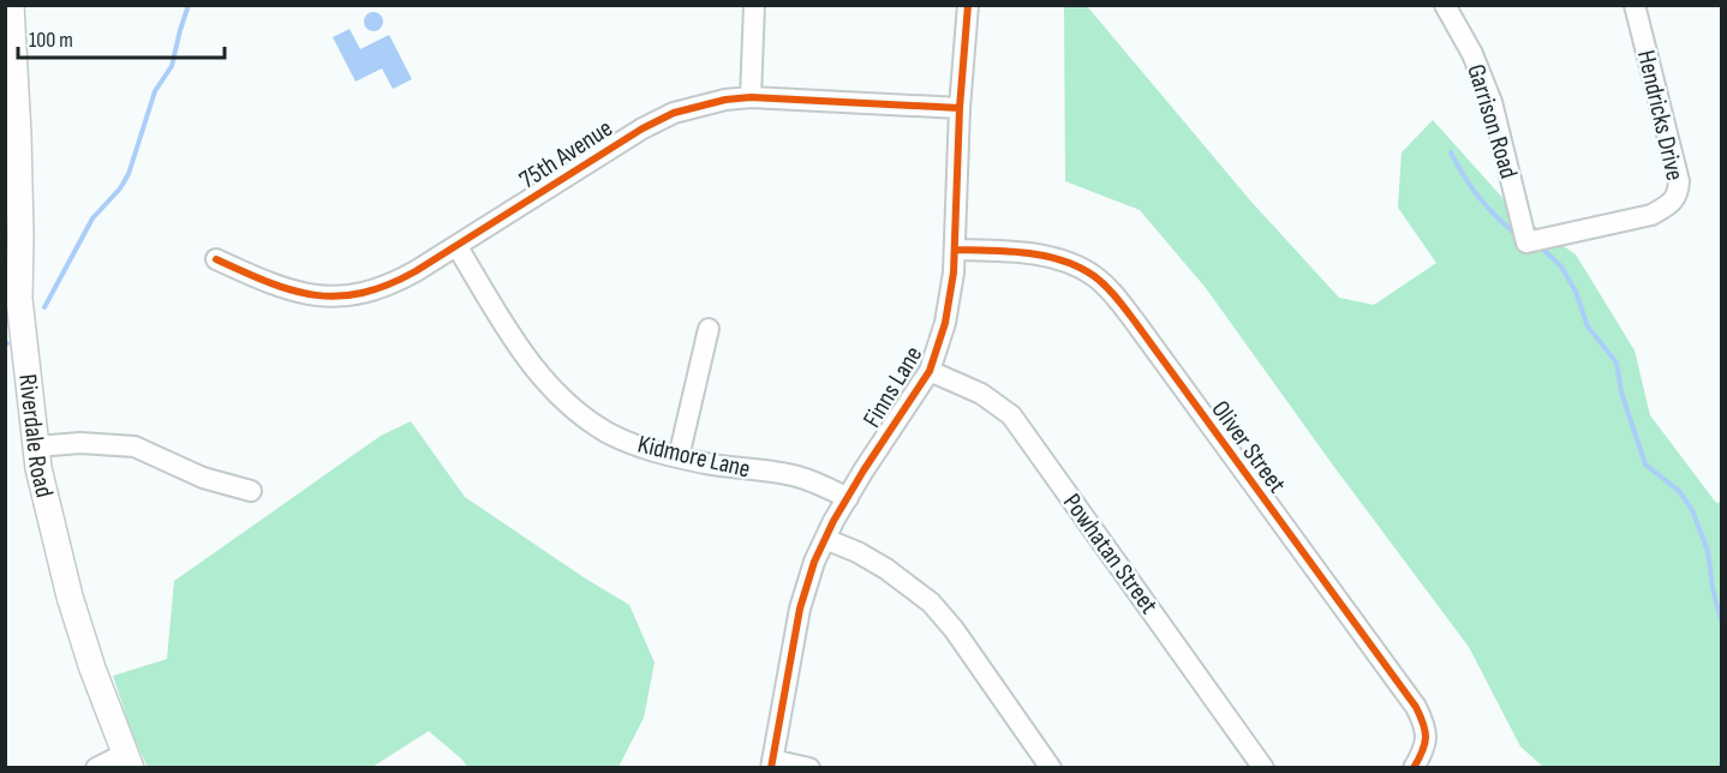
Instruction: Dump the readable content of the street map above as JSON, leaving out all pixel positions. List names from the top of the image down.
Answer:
{
  "streets": {
    "main road": ["Riverdale Road"],
    "street": [
      "Hendricks Drive",
      "Garrison Road",
      "75th Avenue",
      "Finns Lane",
      "Oliver Street",
      "Kidmore Lane",
      "Powhatan Street"
    ]
  },
  "crossings": [
    ["Hendricks Drive", "Garrison Road"],
    ["75th Avenue", "Finns Lane"],
    ["75th Avenue", "Kidmore Lane"],
    ["Finns Lane", "Oliver Street"],
    ["Finns Lane", "Kidmore Lane"],
    ["Finns Lane", "Powhatan Street"]
  ],
  "scale_bar": "100 m"
}
